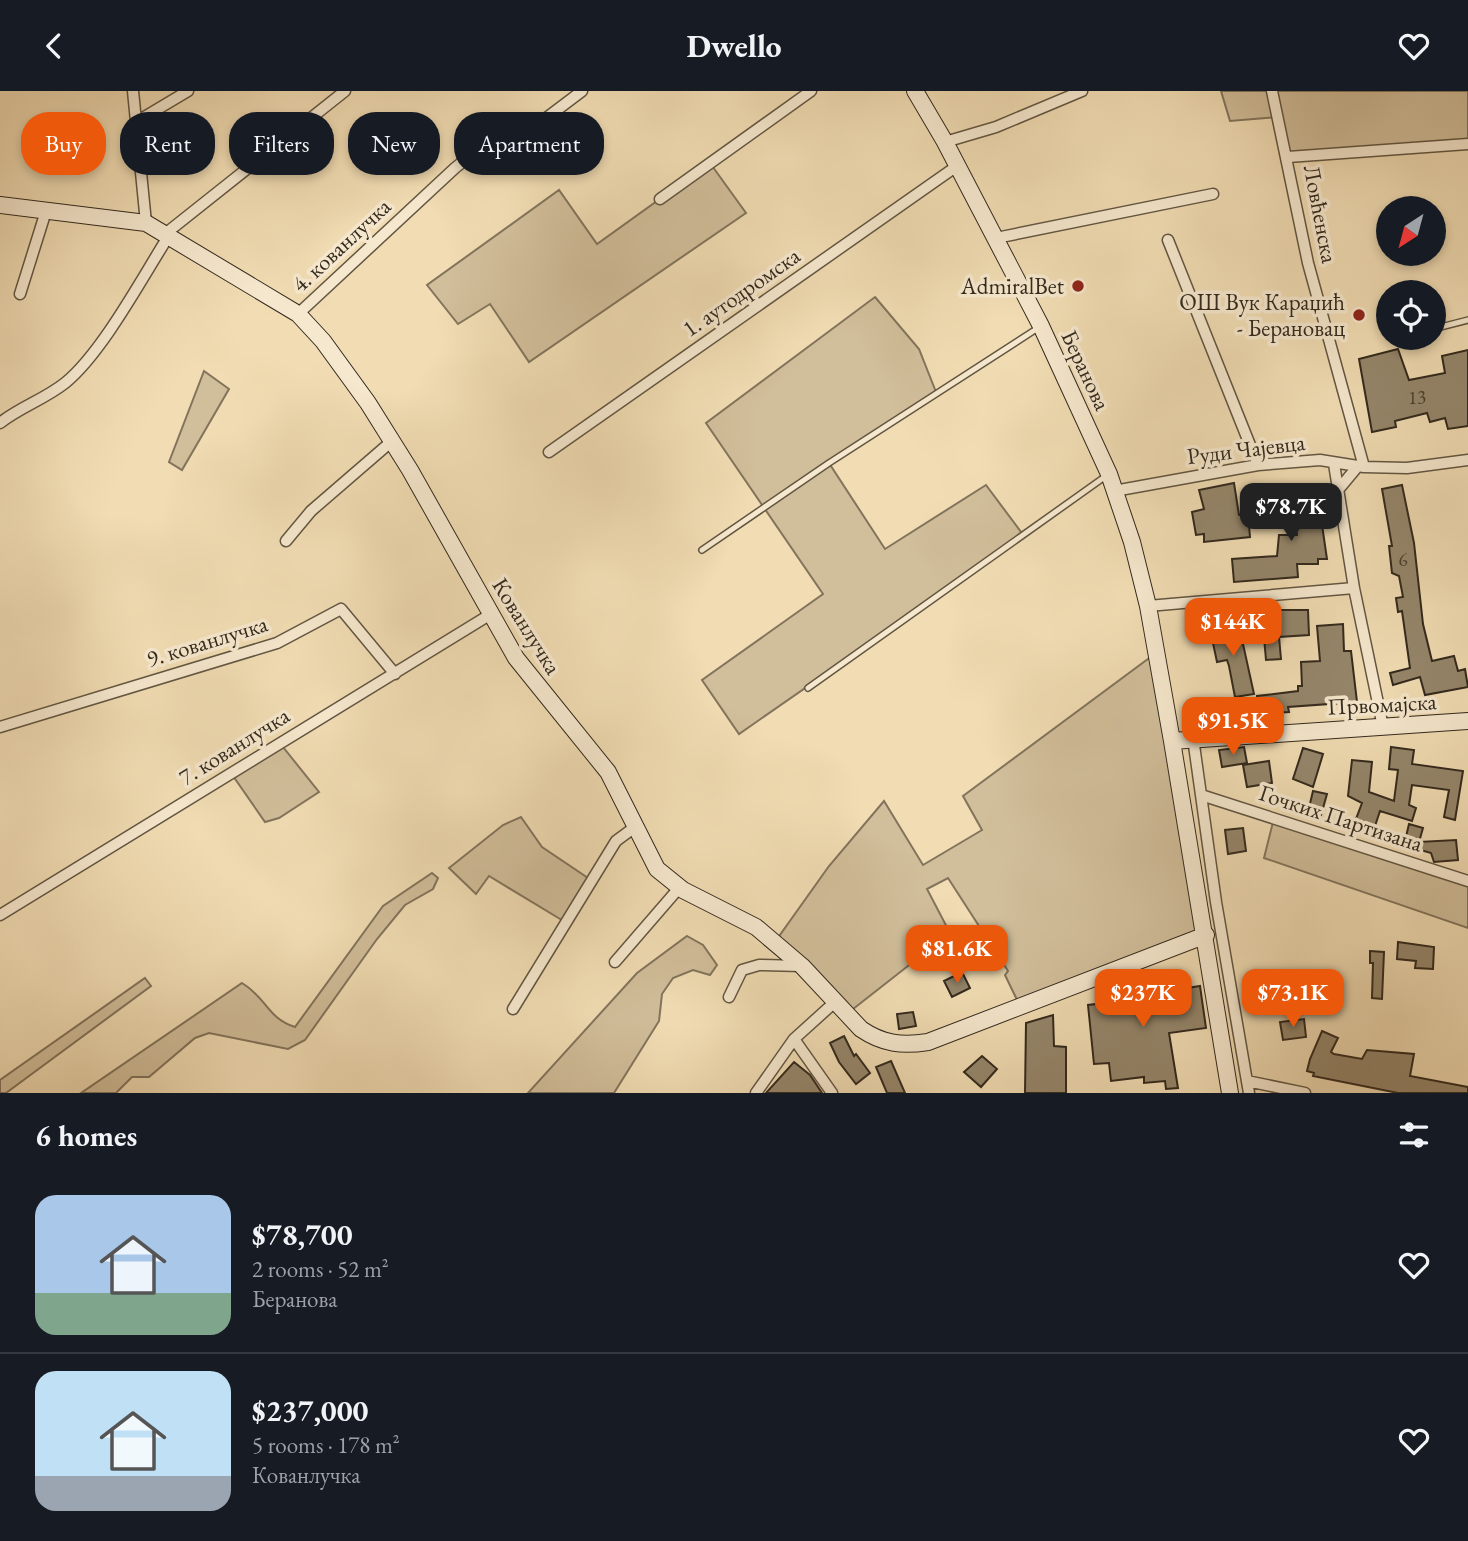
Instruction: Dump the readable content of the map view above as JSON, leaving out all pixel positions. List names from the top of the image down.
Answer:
{
  "streets": {
    "street": [
      "Ловћенска",
      "4. кованлучка",
      "1. аутодромска",
      "Беранова",
      "Руди Чајевца",
      "Кованлучка",
      "9. кованлучка",
      "Првомајска",
      "7. кованлучка",
      "Гочких Партизана"
    ]
  },
  "crossings": [
    ["Ловћенска", "Руди Чајевца"],
    ["4. кованлучка", "Кованлучка"],
    ["1. аутодромска", "Беранова"],
    ["Беранова", "Руди Чајевца"],
    ["Беранова", "Кованлучка"],
    ["Беранова", "Првомајска"],
    ["Кованлучка", "7. кованлучка"],
    ["9. кованлучка", "7. кованлучка"]
  ],
  "places": ["AdmiralBet", "ОШ Вук Караџић - Берановац"],
  "house_numbers": ["13", "6"],
  "north": "bottom left",
  "page": {
    "header": "Dwello",
    "chip": [
      "Buy",
      "Rent",
      "Filters",
      "New",
      "Apartment"
    ],
    "price": [
      "$78.7K",
      "$144K",
      "$91.5K",
      "$81.6K",
      "$237K",
      "$73.1K"
    ],
    "heading": "6 homes",
    "list": [
      {
        "name": "$78,700",
        "note": "2 rooms · 52 m² · Беранова"
      },
      {
        "name": "$237,000",
        "note": "5 rooms · 178 m² · Кованлучка"
      }
    ]
  }
}
